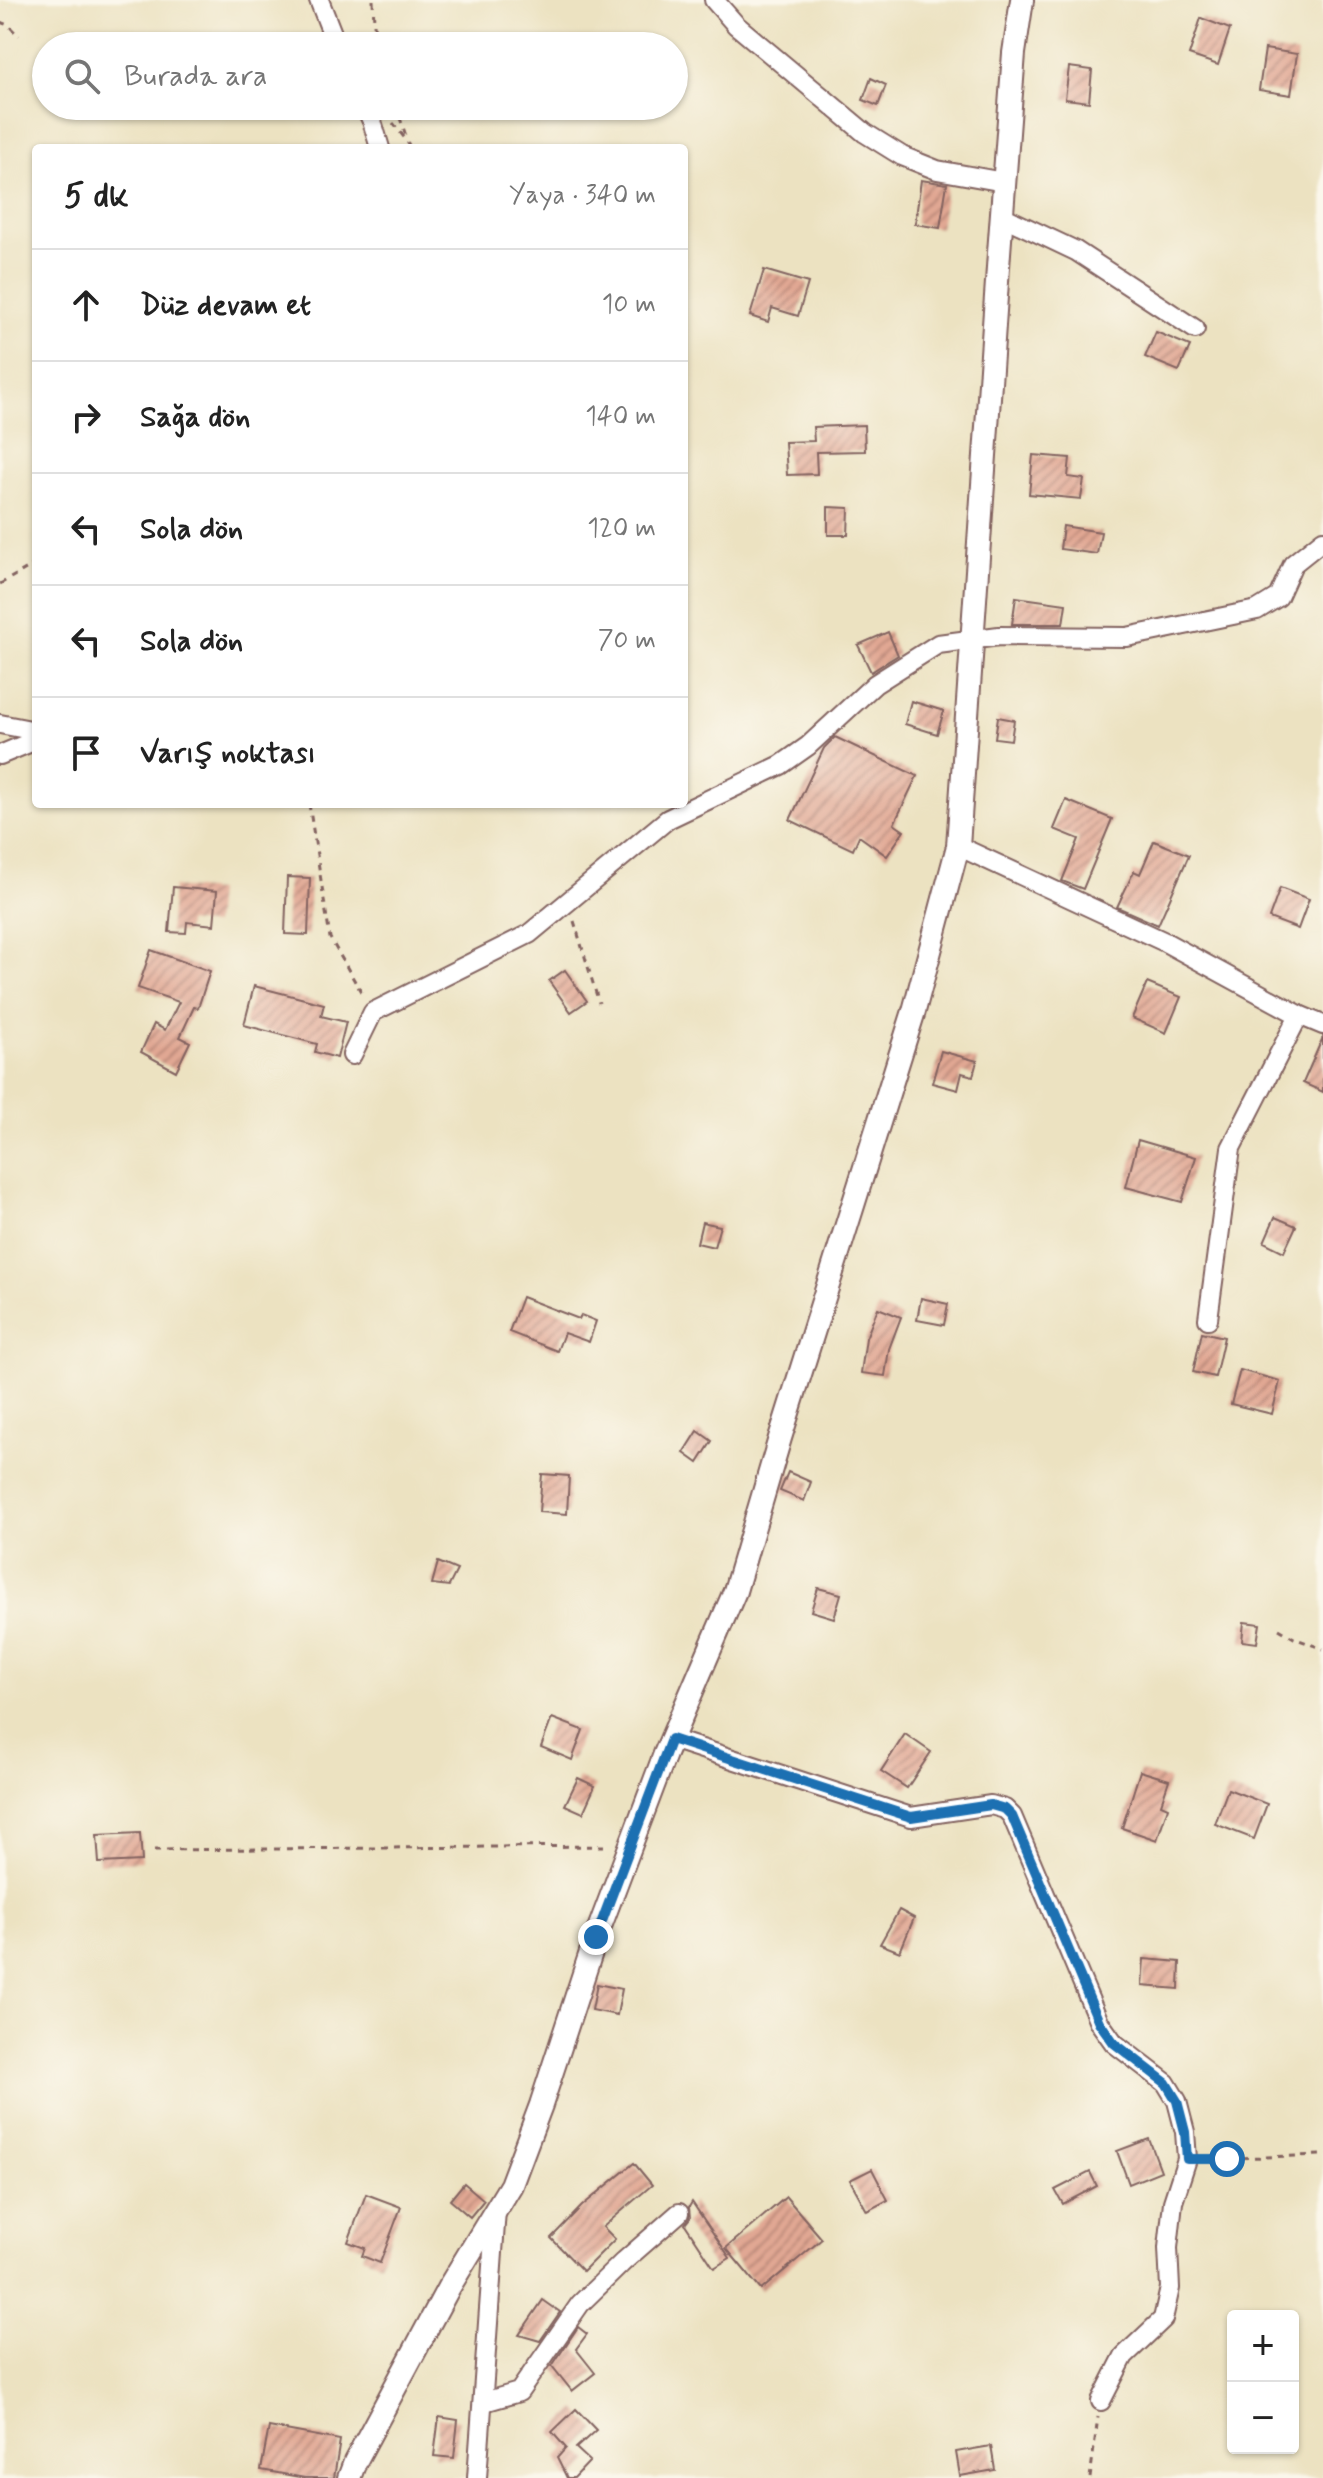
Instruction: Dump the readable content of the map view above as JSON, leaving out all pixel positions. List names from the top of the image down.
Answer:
{
  "page": {
    "search": "Burada ara",
    "heading": ["5 dk", "Yaya · 340 m"],
    "list": [
      ["Düz devam et", "10 m"],
      ["Sağa dön", "140 m"],
      ["Sola dön", "120 m"],
      ["Sola dön", "70 m"],
      "Varış noktası"
    ],
    "map_buttons": ["+", "−"]
  }
}
